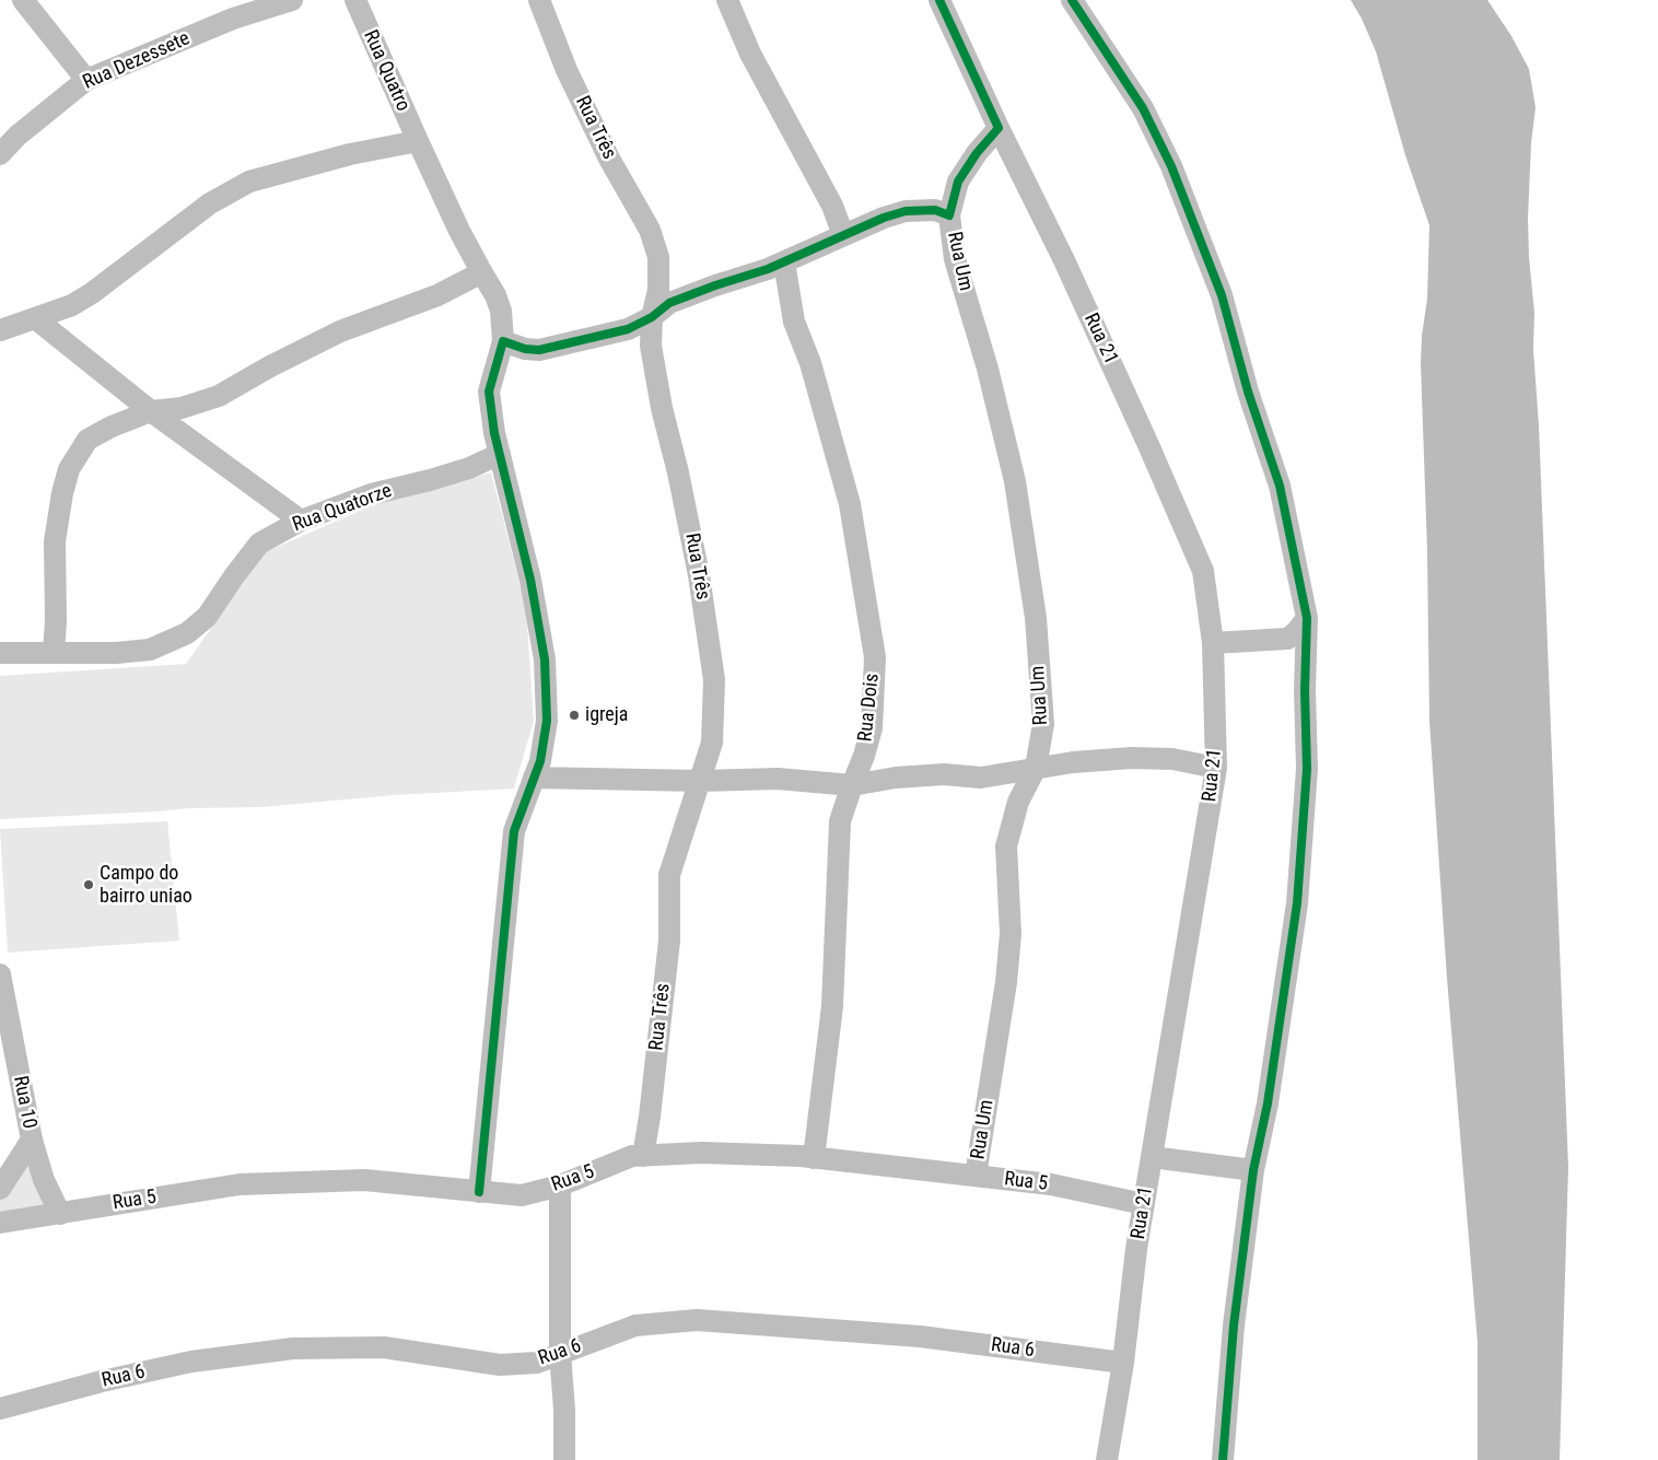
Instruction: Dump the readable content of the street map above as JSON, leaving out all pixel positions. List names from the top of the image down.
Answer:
{
  "streets": {
    "street": [
      "Rua Dezessete",
      "Rua Quatro",
      "Rua Três",
      "Rua Um",
      "Rua 21",
      "Rua Quatorze",
      "Rua Dois",
      "Rua 10",
      "Rua 5",
      "Rua 6"
    ]
  },
  "crossings": [
    ["Rua Quatro", "Rua Quatorze"],
    ["Rua Quatro", "Rua 5"],
    ["Rua Três", "Rua 5"],
    ["Rua Um", "Rua 5"],
    ["Rua 21", "Rua 5"],
    ["Rua 21", "Rua 6"],
    ["Rua Dois", "Rua 5"]
  ],
  "places": ["igreja", "Campo do bairro uniao"]
}
